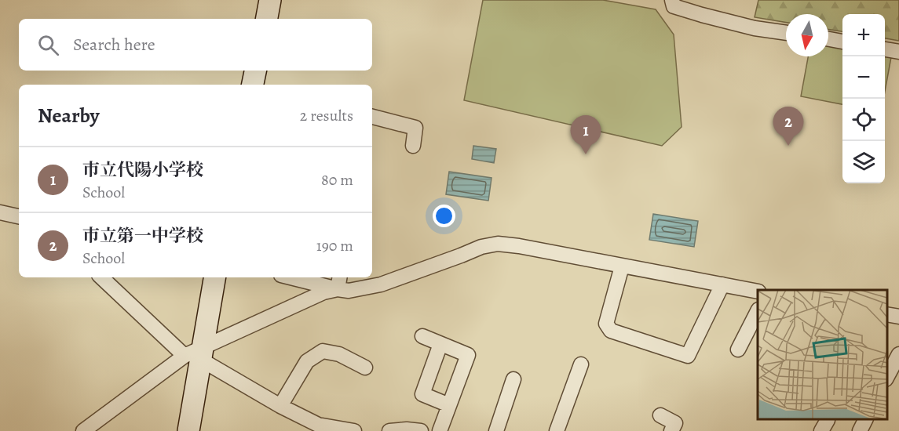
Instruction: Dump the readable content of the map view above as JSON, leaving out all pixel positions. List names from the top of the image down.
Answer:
{
  "north": "bottom",
  "page": {
    "map_buttons": ["+", "−"],
    "search": "Search here",
    "heading": ["Nearby", "2 results"],
    "pins": ["2", "1"],
    "list": [
      {
        "mark": "1",
        "name": "市立代陽小学校",
        "note": "School",
        "value": "80 m"
      },
      {
        "mark": "2",
        "name": "市立第一中学校",
        "note": "School",
        "value": "190 m"
      }
    ]
  }
}
